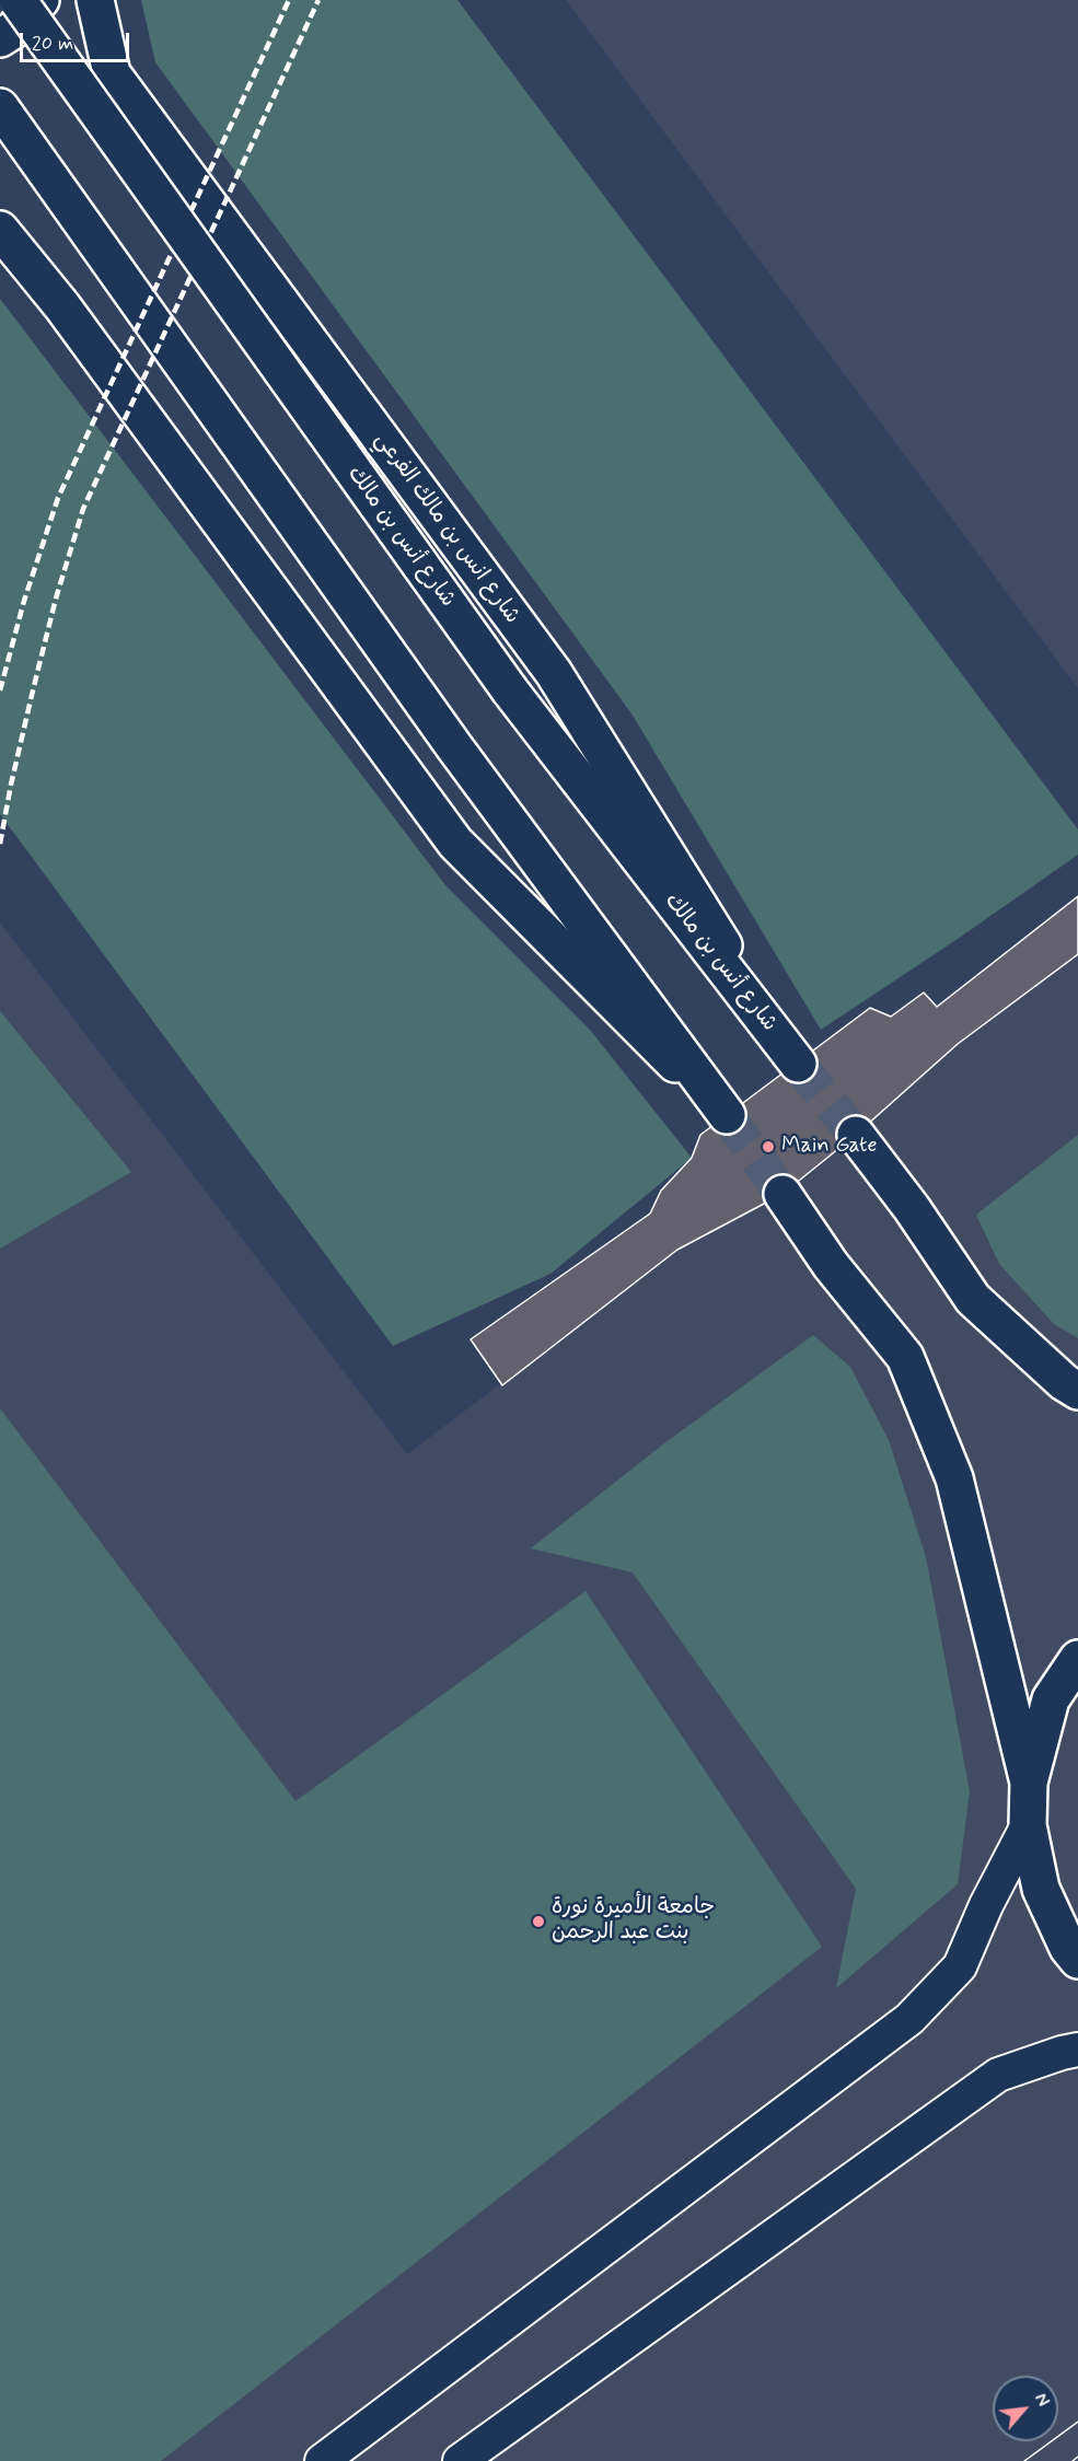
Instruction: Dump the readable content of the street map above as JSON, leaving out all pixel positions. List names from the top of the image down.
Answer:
{
  "streets": {
    "main road": ["شارع انس بن مالك الفرعي", "شارع أنس بن مالك"]
  },
  "crossings": [
    ["شارع انس بن مالك الفرعي", "شارع أنس بن مالك"]
  ],
  "places": ["Main Gate", "جامعة الأميرة نورة بنت عبد الرحمن"],
  "scale_bar": "20 m",
  "north": "top right"
}
